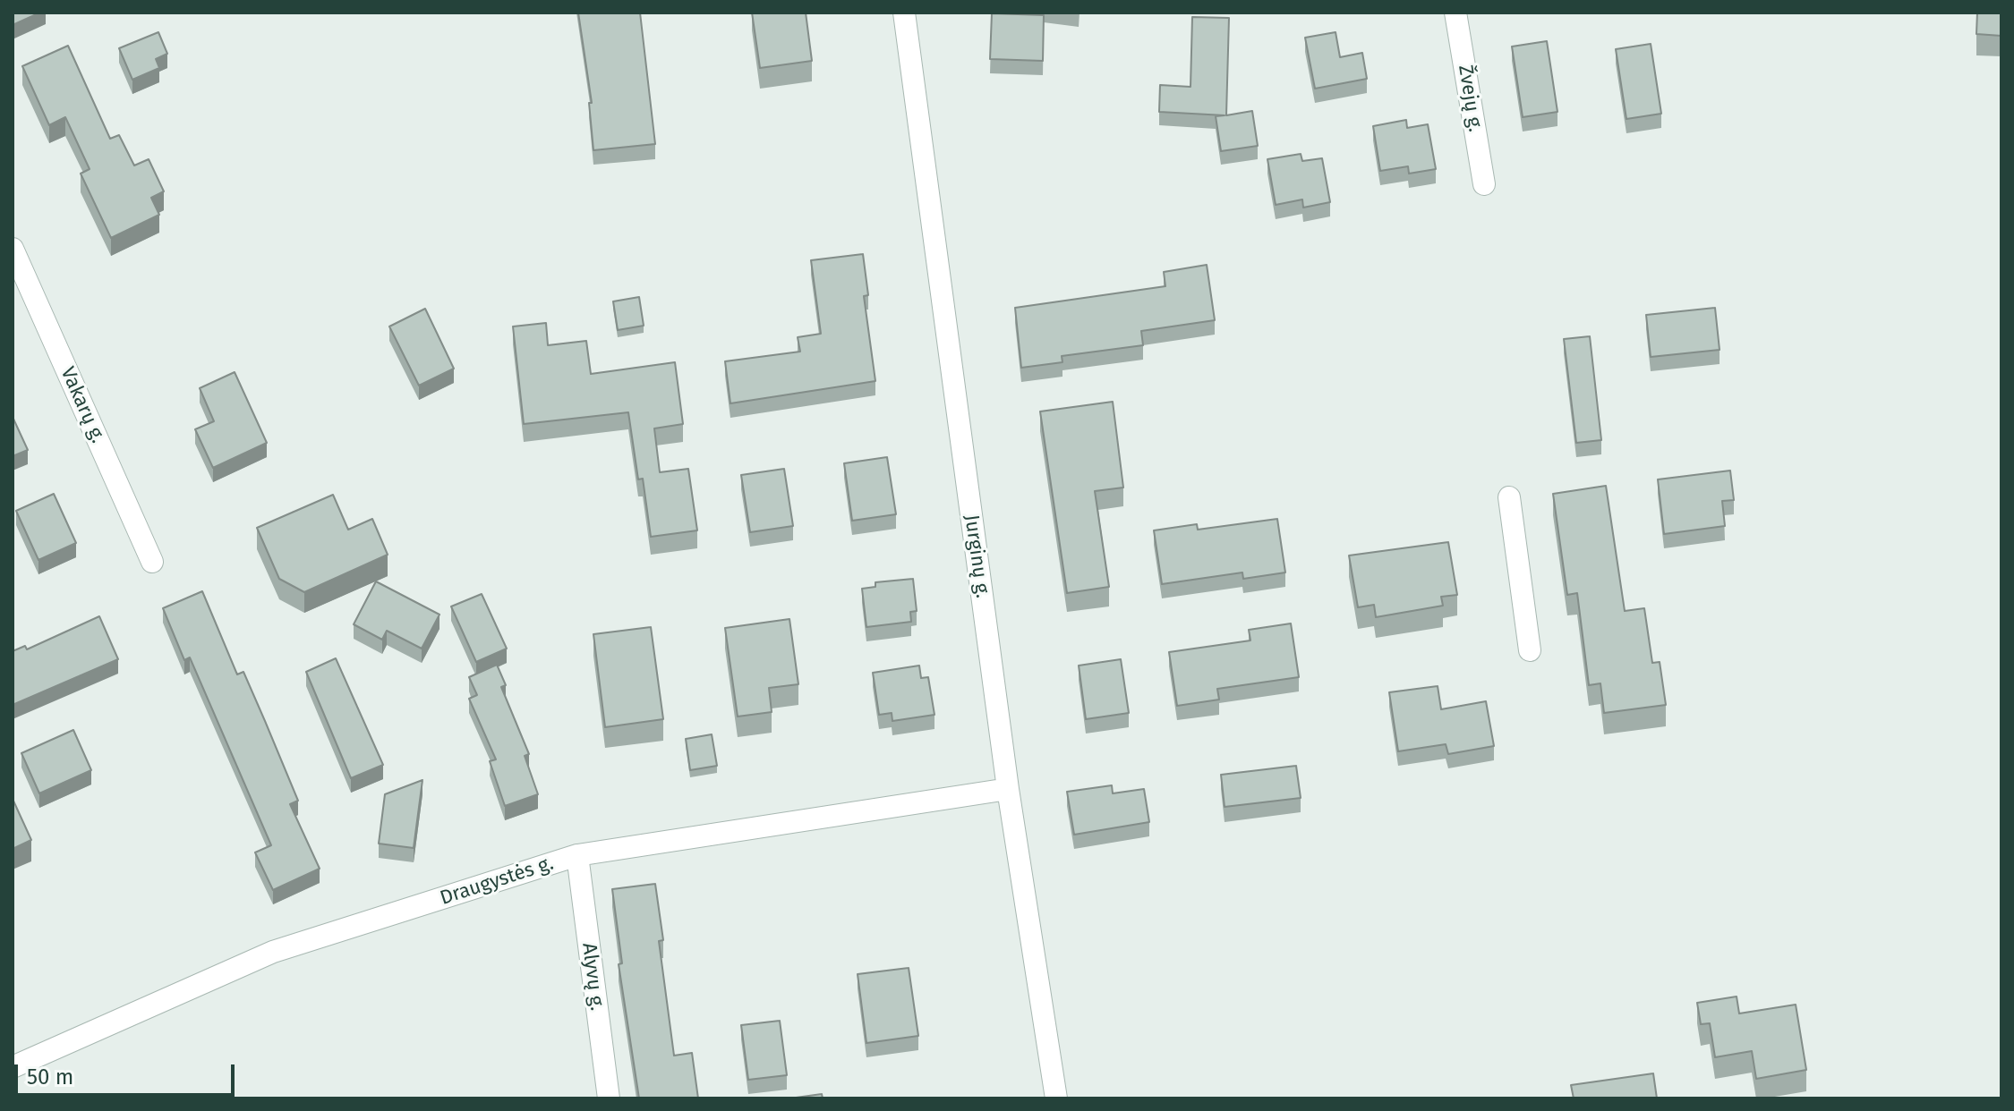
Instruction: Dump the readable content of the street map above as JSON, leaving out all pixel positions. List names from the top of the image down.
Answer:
{
  "streets": {
    "street": [
      "Žvejų g.",
      "Vakarų g.",
      "Jurginų g.",
      "Draugystės g.",
      "Alyvų g."
    ]
  },
  "crossings": [
    ["Jurginų g.", "Draugystės g."],
    ["Draugystės g.", "Alyvų g."]
  ],
  "scale_bar": "50 m"
}
